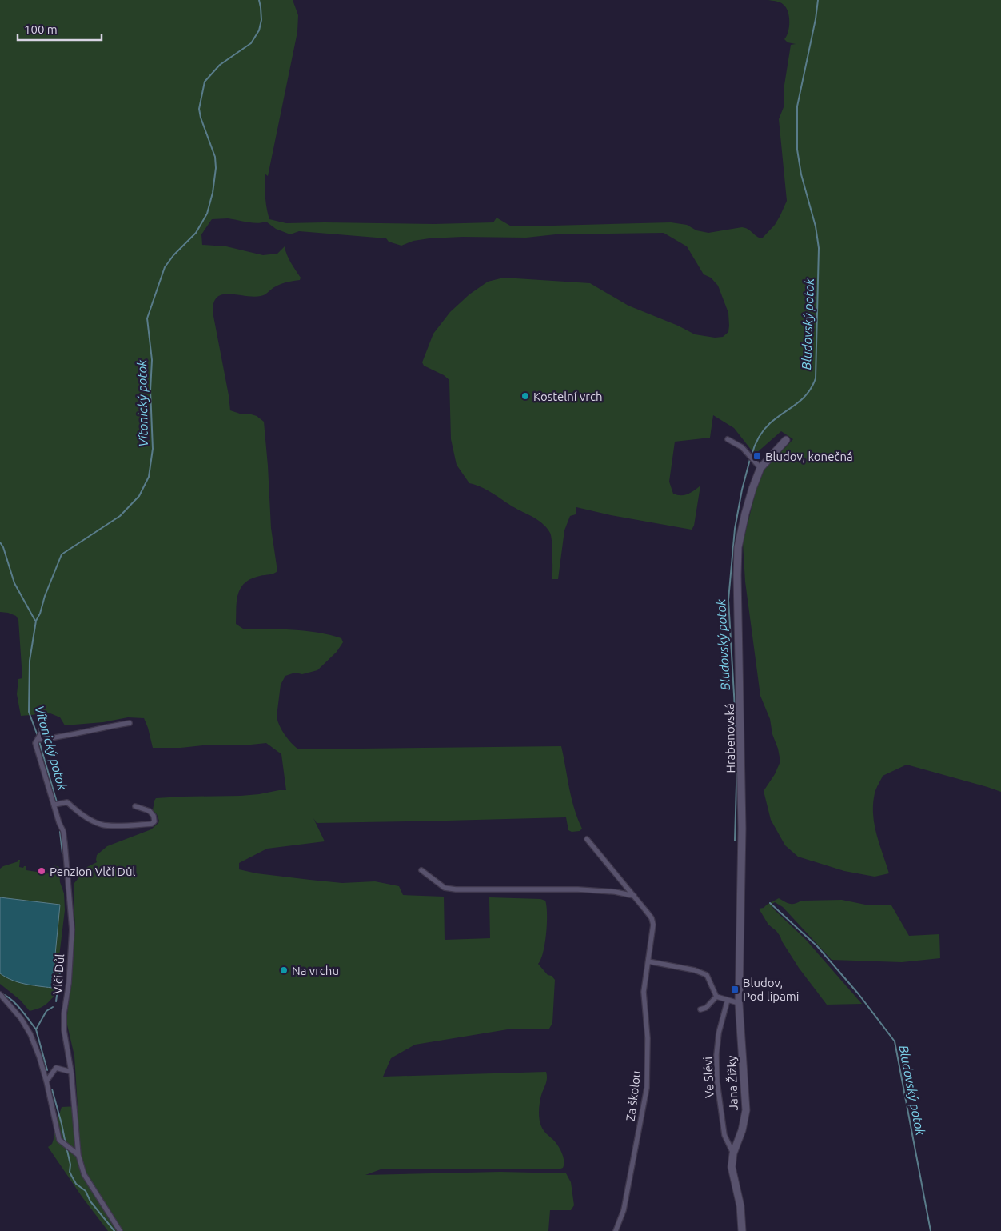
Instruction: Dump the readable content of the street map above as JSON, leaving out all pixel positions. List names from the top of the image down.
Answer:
{
  "streets": {
    "street": [
      "Hrabenovská",
      "Vlčí Důl",
      "Ve Slévi",
      "Jana Žižky",
      "Za školou"
    ]
  },
  "crossings": [
    ["Hrabenovská", "Jana Žižky"],
    ["Ve Slévi", "Jana Žižky"]
  ],
  "water": ["Bludovský potok", "Vítonický potok"],
  "places": {
    "other": ["Kostelní vrch", "Penzion Vlčí Důl", "Na vrchu"],
    "transit": ["Bludov, konečná", "Bludov, Pod lipami"]
  },
  "scale_bar": "100 m"
}
